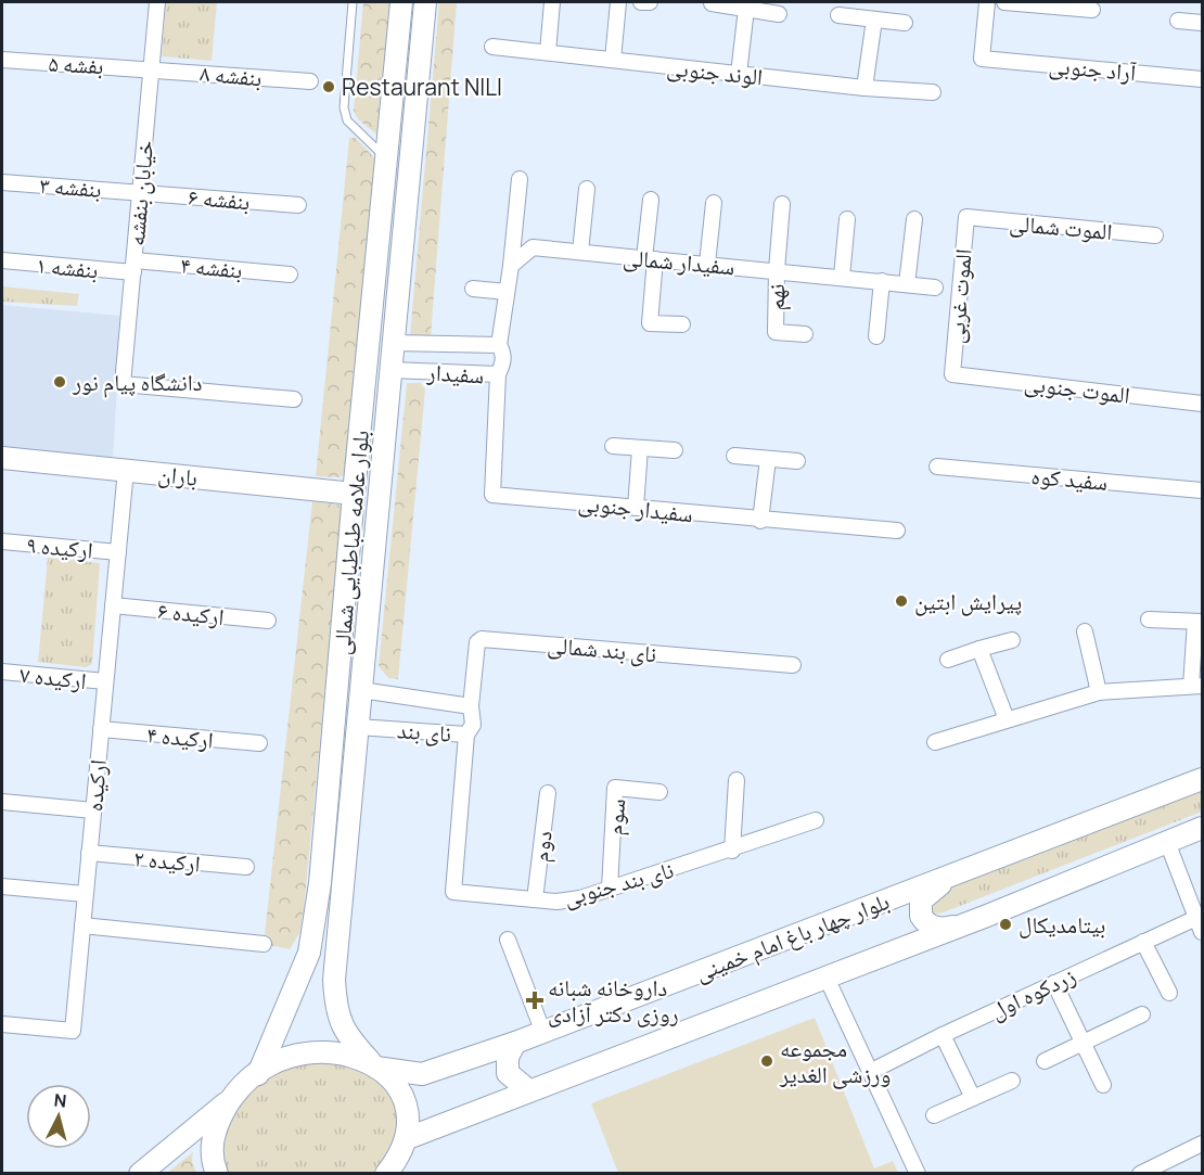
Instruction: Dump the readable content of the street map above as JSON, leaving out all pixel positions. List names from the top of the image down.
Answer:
{
  "streets": {
    "main road": ["باران", "بلوار علامه طباطبایی شمالی", "بلوار چهار باغ امام خمینی"],
    "street": [
      "بفشه ۵",
      "آراد جنوبی",
      "الوند جنوبی",
      "بنفشه ۸",
      "بنفشه ۳",
      "خیابان بنفشه",
      "بنفشه ۶",
      "الموت شمالی",
      "سفیدار شمالی",
      "بنفشه ۱",
      "بنفشه ۴",
      "الموت غربی",
      "نهم",
      "سفیدار",
      "الموت جنوبی",
      "سفید کوه",
      "سفیدار جنوبی",
      "ارکیده ۹",
      "ارکیده ۶",
      "نای بند شمالی",
      "ارکیده ۷",
      "نای بند",
      "ارکیده ۴",
      "ارکیده",
      "سوم",
      "دوم",
      "ارکیده ۲",
      "نای بند جنوبی",
      "زردکوه اول"
    ]
  },
  "crossings": [
    ["بفشه ۵", "بنفشه ۸"],
    ["بفشه ۵", "خیابان بنفشه"],
    ["بنفشه ۸", "خیابان بنفشه"],
    ["بنفشه ۳", "خیابان بنفشه"],
    ["بنفشه ۳", "بنفشه ۶"],
    ["خیابان بنفشه", "بنفشه ۶"],
    ["خیابان بنفشه", "بنفشه ۱"],
    ["خیابان بنفشه", "بنفشه ۴"],
    ["الموت شمالی", "الموت غربی"],
    ["سفیدار شمالی", "نهم"],
    ["بنفشه ۱", "بنفشه ۴"],
    ["الموت غربی", "الموت جنوبی"],
    ["سفیدار", "سفیدار جنوبی"],
    ["سفیدار", "بلوار علامه طباطبایی شمالی"],
    ["باران", "بلوار علامه طباطبایی شمالی"],
    ["باران", "ارکیده"],
    ["بلوار علامه طباطبایی شمالی", "نای بند"],
    ["بلوار علامه طباطبایی شمالی", "بلوار چهار باغ امام خمینی"],
    ["ارکیده ۹", "ارکیده"],
    ["ارکیده ۶", "ارکیده"],
    ["نای بند شمالی", "نای بند"],
    ["ارکیده ۷", "ارکیده"],
    ["نای بند", "نای بند جنوبی"],
    ["ارکیده ۴", "ارکیده"],
    ["ارکیده", "ارکیده ۲"],
    ["سوم", "نای بند جنوبی"],
    ["دوم", "نای بند جنوبی"]
  ],
  "places": {
    "other": [
      "Restaurant NILI",
      "دانشگاه پیام نور",
      "پیرایش ابتین",
      "بیتامدیکال",
      "مجموعه ورزشی الغدیر"
    ],
    "health": ["داروخانه شبانه روزی دکتر آزادی"]
  },
  "north": "top"
}
